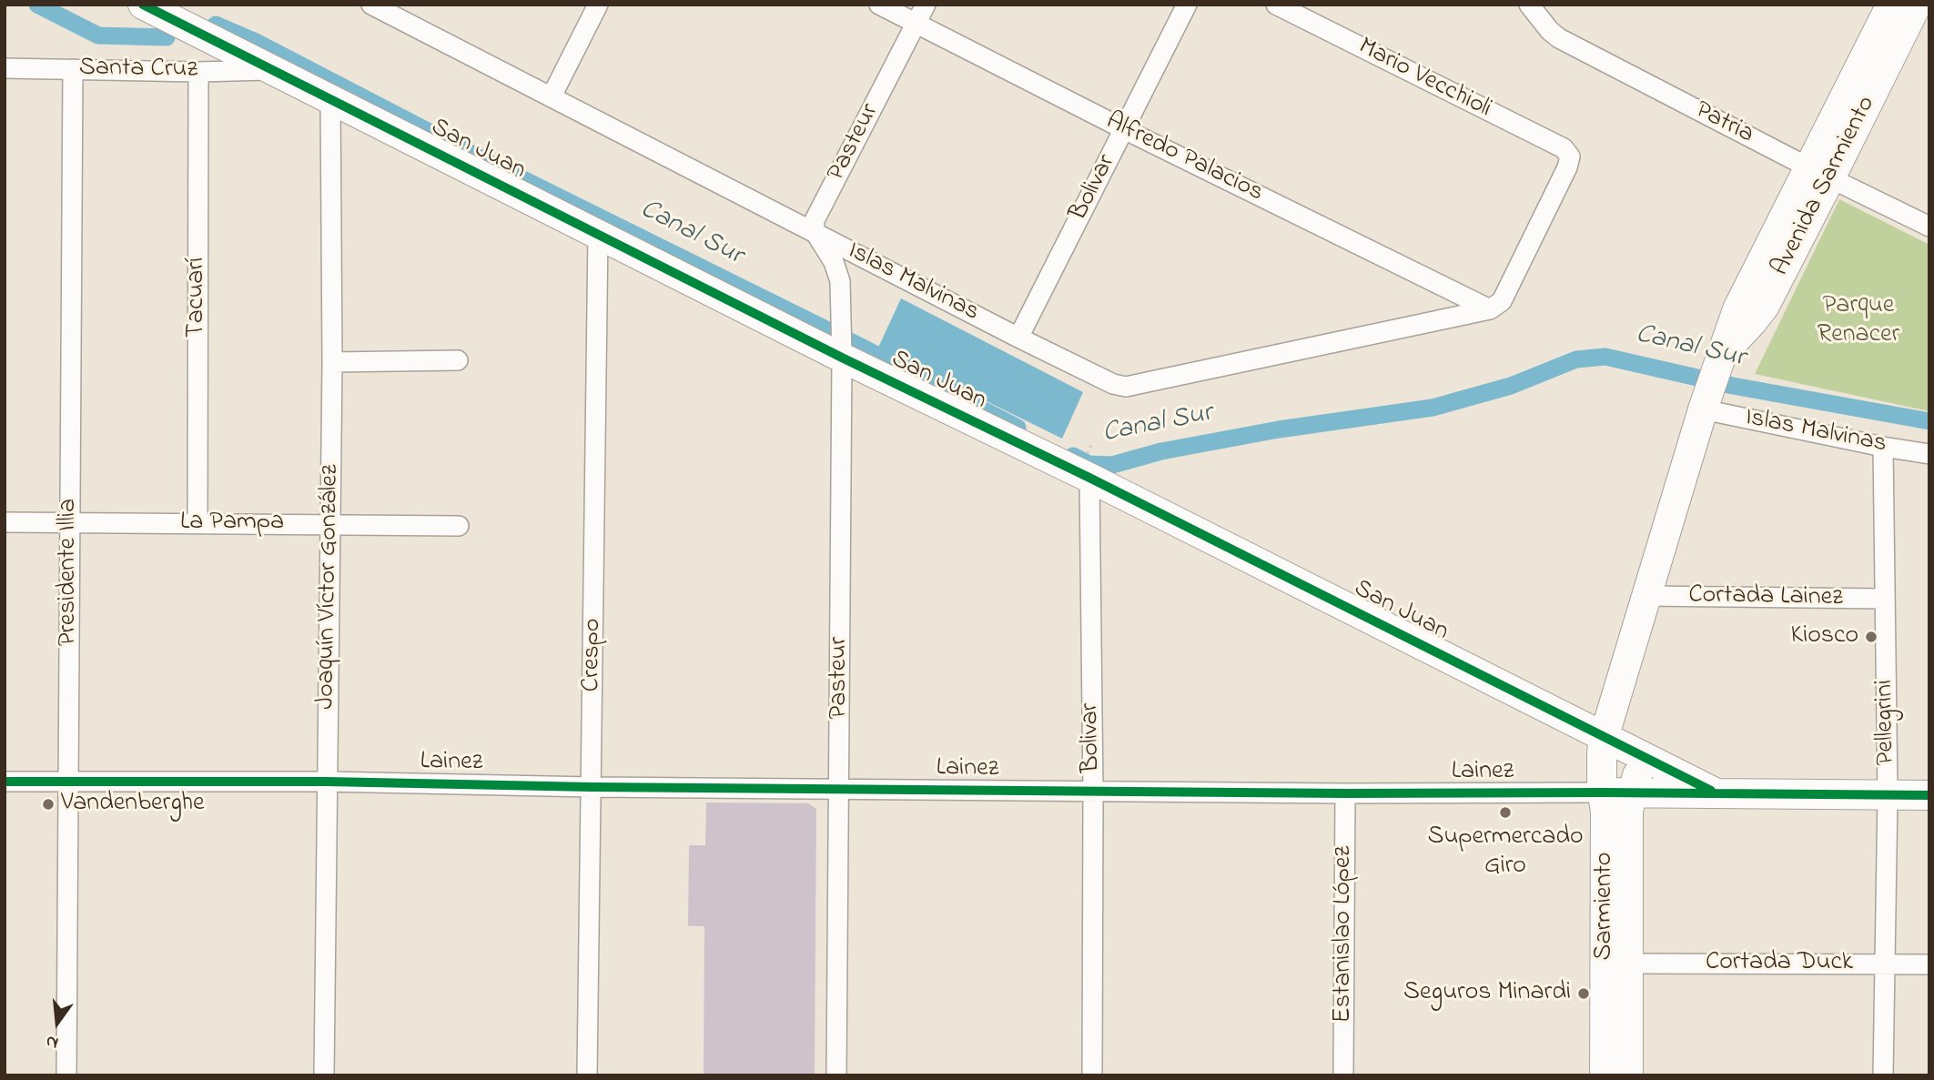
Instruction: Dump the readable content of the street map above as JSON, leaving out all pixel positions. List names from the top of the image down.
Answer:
{
  "streets": {
    "street": [
      "Santa Cruz",
      "Mario Vecchioli",
      "Patria",
      "Pasteur",
      "San Juan",
      "Alfredo Palacios",
      "Avenida Sarmiento",
      "Bolivar",
      "Islas Malvinas",
      "Tacuarí",
      "La Pampa",
      "Presidente Illia",
      "Joaquín Víctor González",
      "Cortada Lainez",
      "Crespo",
      "Pellegrini",
      "Lainez",
      "Sarmiento",
      "Estanislao López",
      "Cortada Duck"
    ]
  },
  "crossings": [
    ["Santa Cruz", "San Juan"],
    ["Santa Cruz", "Tacuarí"],
    ["Santa Cruz", "Presidente Illia"],
    ["Mario Vecchioli", "Alfredo Palacios"],
    ["Mario Vecchioli", "Islas Malvinas"],
    ["Patria", "Avenida Sarmiento"],
    ["Pasteur", "San Juan"],
    ["Pasteur", "Alfredo Palacios"],
    ["Pasteur", "Islas Malvinas"],
    ["Pasteur", "Lainez"],
    ["San Juan", "Avenida Sarmiento"],
    ["San Juan", "Bolivar"],
    ["San Juan", "Joaquín Víctor González"],
    ["San Juan", "Crespo"],
    ["San Juan", "Lainez"],
    ["San Juan", "Sarmiento"],
    ["Alfredo Palacios", "Bolivar"],
    ["Alfredo Palacios", "Islas Malvinas"],
    ["Avenida Sarmiento", "Islas Malvinas"],
    ["Avenida Sarmiento", "Cortada Lainez"],
    ["Avenida Sarmiento", "Sarmiento"],
    ["Bolivar", "Islas Malvinas"],
    ["Bolivar", "Lainez"],
    ["Islas Malvinas", "Pellegrini"],
    ["Tacuarí", "La Pampa"],
    ["La Pampa", "Presidente Illia"],
    ["La Pampa", "Joaquín Víctor González"],
    ["Presidente Illia", "Lainez"],
    ["Joaquín Víctor González", "Lainez"],
    ["Cortada Lainez", "Pellegrini"],
    ["Crespo", "Lainez"],
    ["Pellegrini", "Lainez"],
    ["Pellegrini", "Cortada Duck"],
    ["Lainez", "Sarmiento"],
    ["Lainez", "Estanislao López"],
    ["Sarmiento", "Cortada Duck"]
  ],
  "water": ["Canal Sur"],
  "parks": ["Parque Renacer"],
  "places": [
    "Kiosco",
    "Vandenberghe",
    "Supermercado Giro",
    "Seguros Minardi"
  ],
  "north": "bottom"
}
